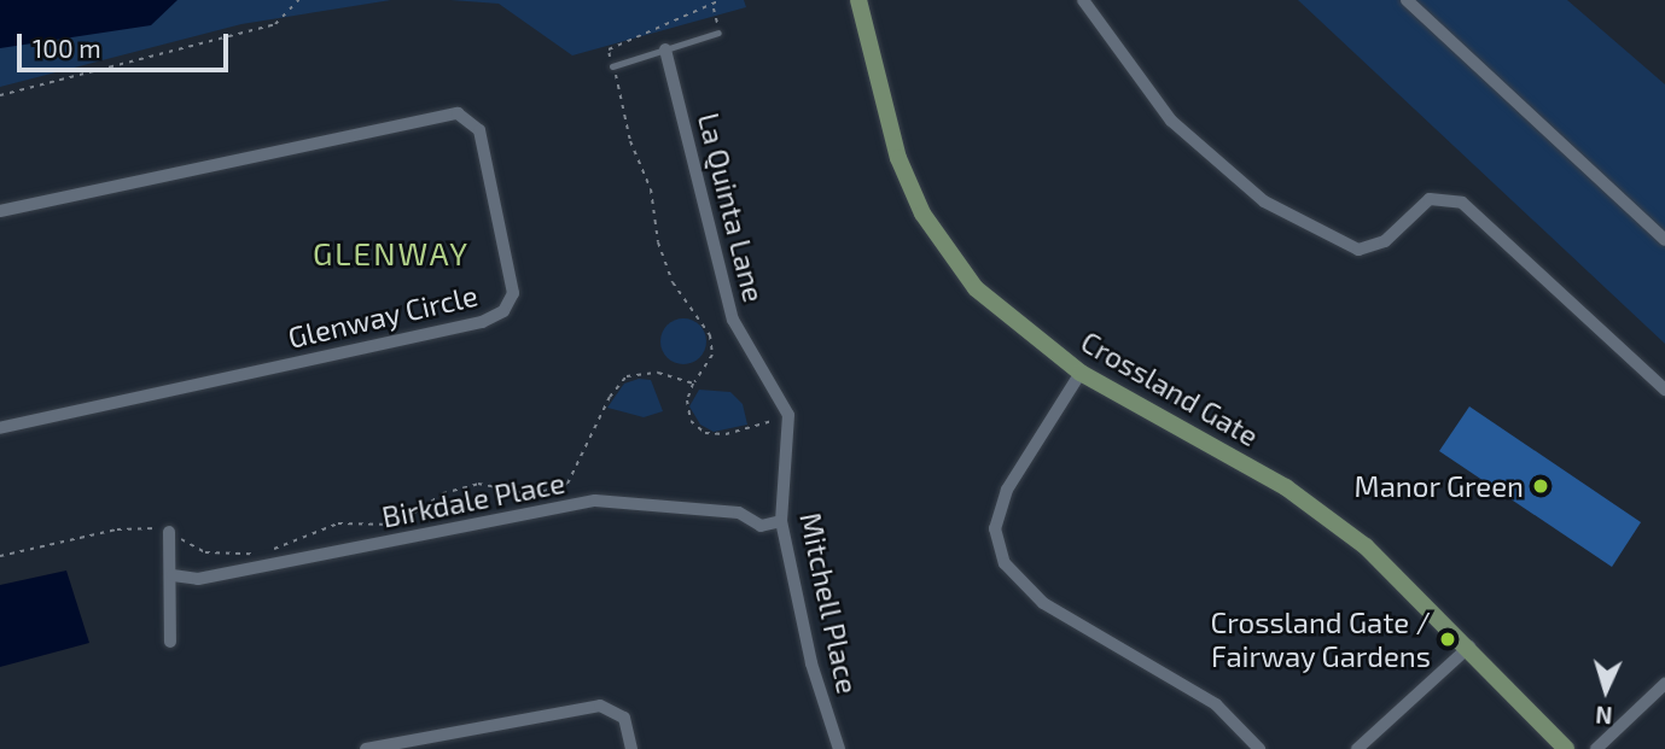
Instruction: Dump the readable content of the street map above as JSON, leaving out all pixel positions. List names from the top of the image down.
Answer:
{
  "streets": {
    "street": [
      "La Quinta Lane",
      "Glenway Circle",
      "Crossland Gate",
      "Birkdale Place",
      "Mitchell Place"
    ]
  },
  "crossings": [
    ["La Quinta Lane", "Mitchell Place"],
    ["Birkdale Place", "Mitchell Place"]
  ],
  "districts": ["GLENWAY"],
  "places": ["Manor Green", "Crossland Gate / Fairway Gardens"],
  "scale_bar": "100 m",
  "north": "bottom"
}
